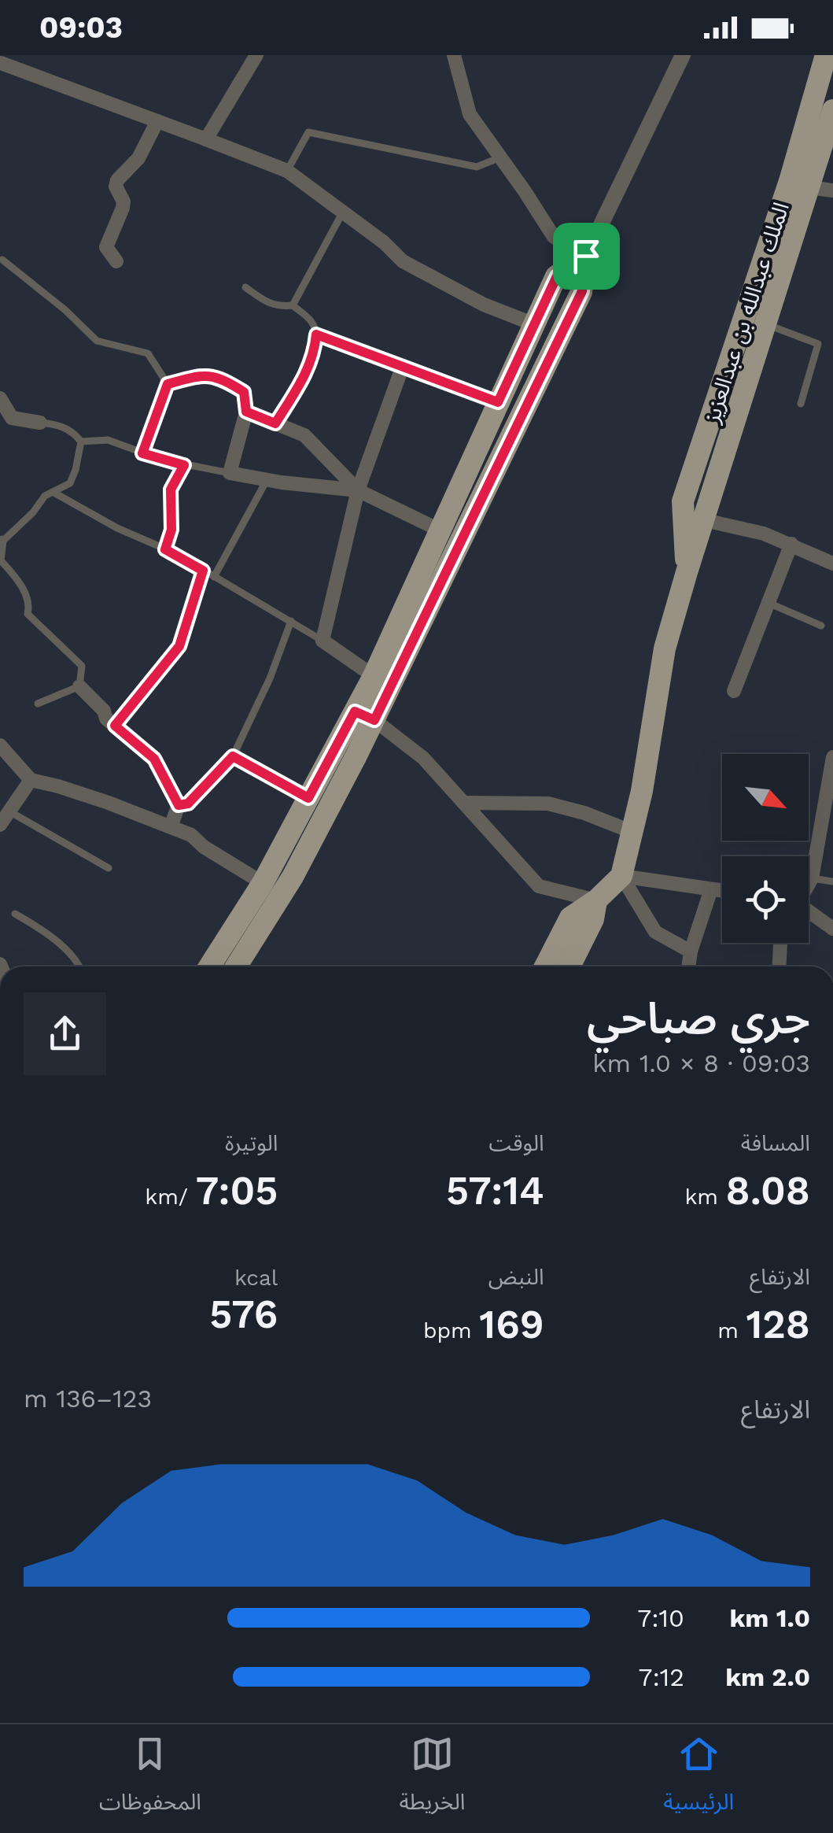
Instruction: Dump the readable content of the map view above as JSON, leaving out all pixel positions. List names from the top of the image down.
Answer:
{
  "streets": {
    "main road": ["الملك عبدالله بن عبدالعزيز"]
  },
  "north": "bottom right",
  "page": {
    "status": "09:03",
    "heading": ["جري صباحي", "09:03 · 8 × 1.0 km"],
    "stats": [
      ["المسافة", "8.08 km"],
      ["الوقت", "57:14"],
      ["الوتيرة", "7:05 /km"],
      ["الارتفاع", "128 m"],
      ["النبض", "169 bpm"],
      ["kcal", "576"]
    ],
    "chart": ["الارتفاع", "123–136 m"],
    "list": [
      {
        "name": "1.0 km",
        "note": "7:10"
      },
      {
        "name": "2.0 km",
        "note": "7:12"
      }
    ],
    "tabs": ["الرئيسية", "الخريطة", "المحفوظات"]
  }
}
